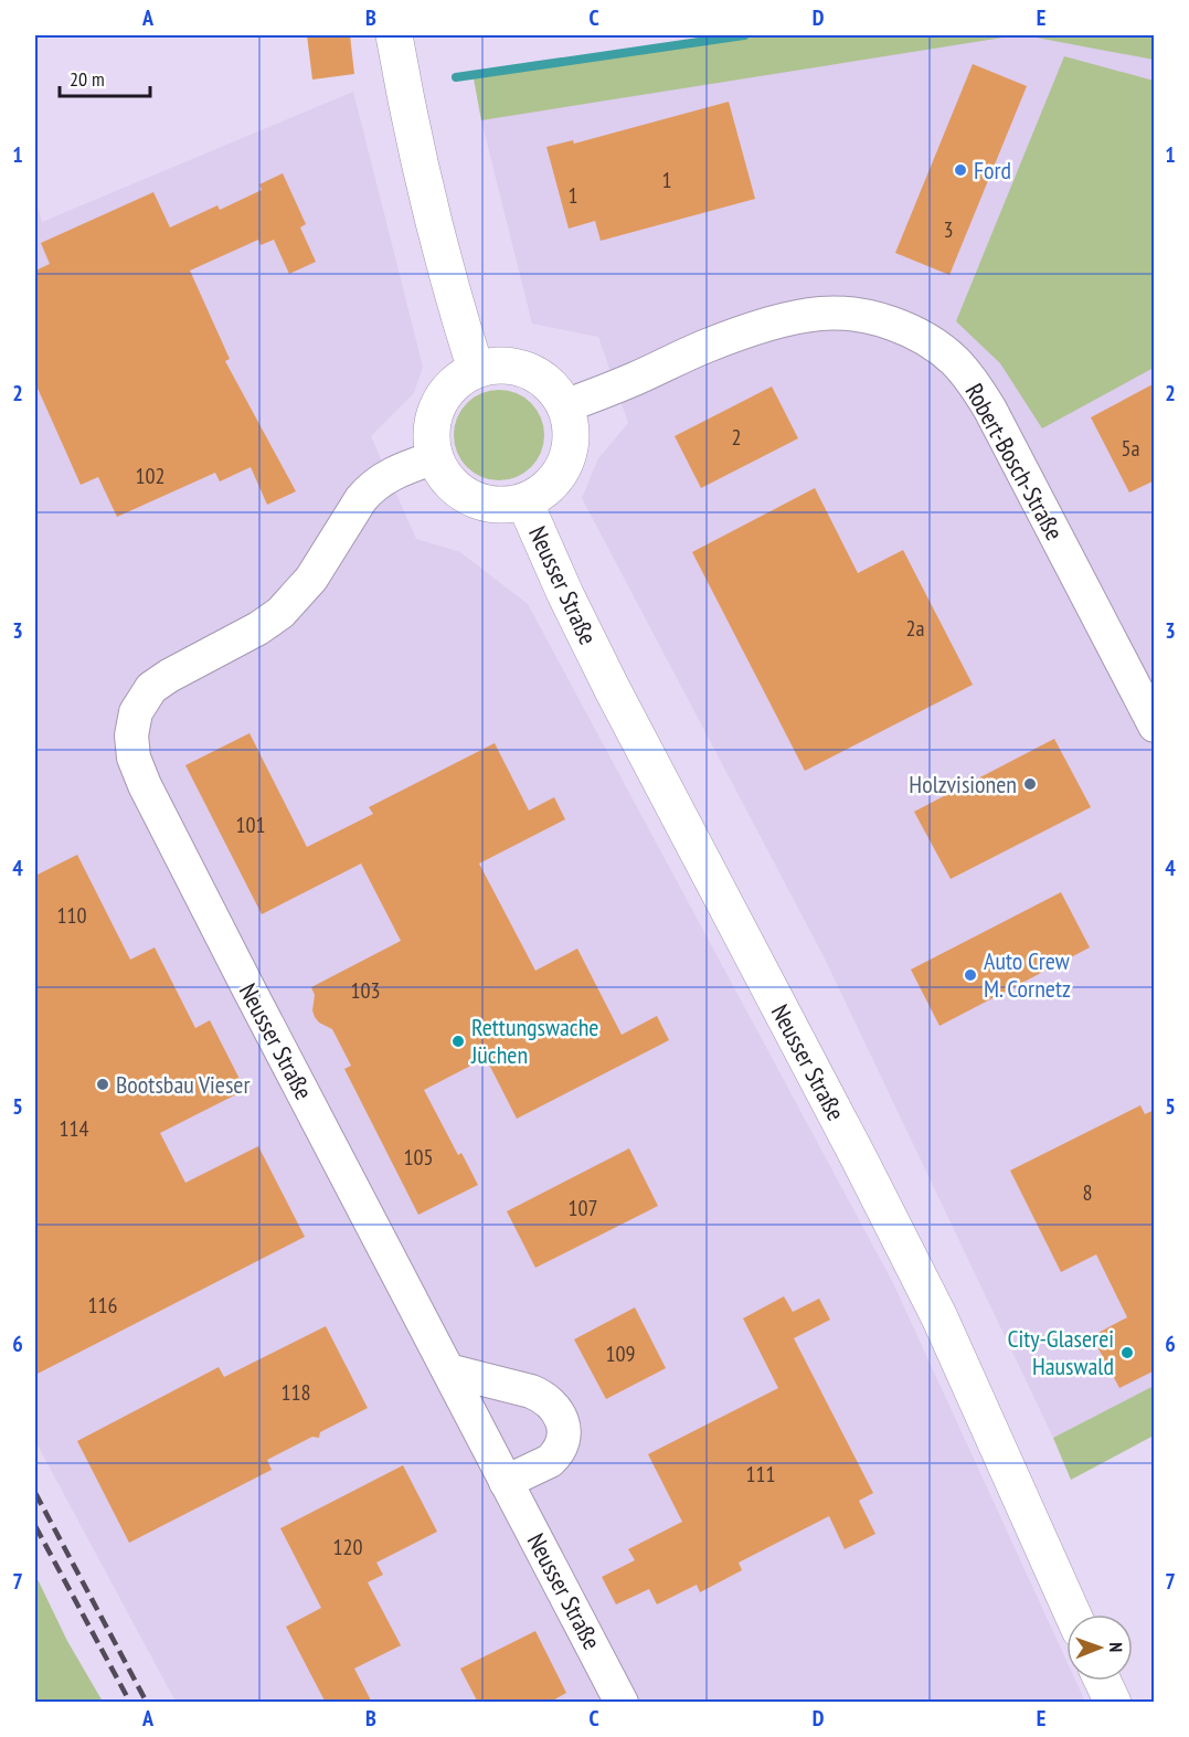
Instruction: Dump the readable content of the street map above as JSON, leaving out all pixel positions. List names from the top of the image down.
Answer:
{
  "streets": {
    "main road": ["Neusser Straße"],
    "street": ["Robert-Bosch-Straße"]
  },
  "crossings": [
    ["Robert-Bosch-Straße", "Neusser Straße"]
  ],
  "places": [
    "Ford",
    "Holzvisionen",
    "Auto Crew M. Cornetz",
    "Rettungswache Jüchen",
    "Bootsbau Vieser",
    "City-Glaserei Hauswald"
  ],
  "house_numbers": [
    "1",
    "1",
    "3",
    "2",
    "5a",
    "102",
    "2a",
    "101",
    "110",
    "103",
    "114",
    "105",
    "8",
    "107",
    "116",
    "109",
    "118",
    "111",
    "120"
  ],
  "scale_bar": "20 m",
  "north": "right",
  "grid": {
    "columns": [
      "A",
      "B",
      "C",
      "D",
      "E"
    ],
    "rows": [
      "1",
      "2",
      "3",
      "4",
      "5",
      "6",
      "7"
    ]
  }
}
